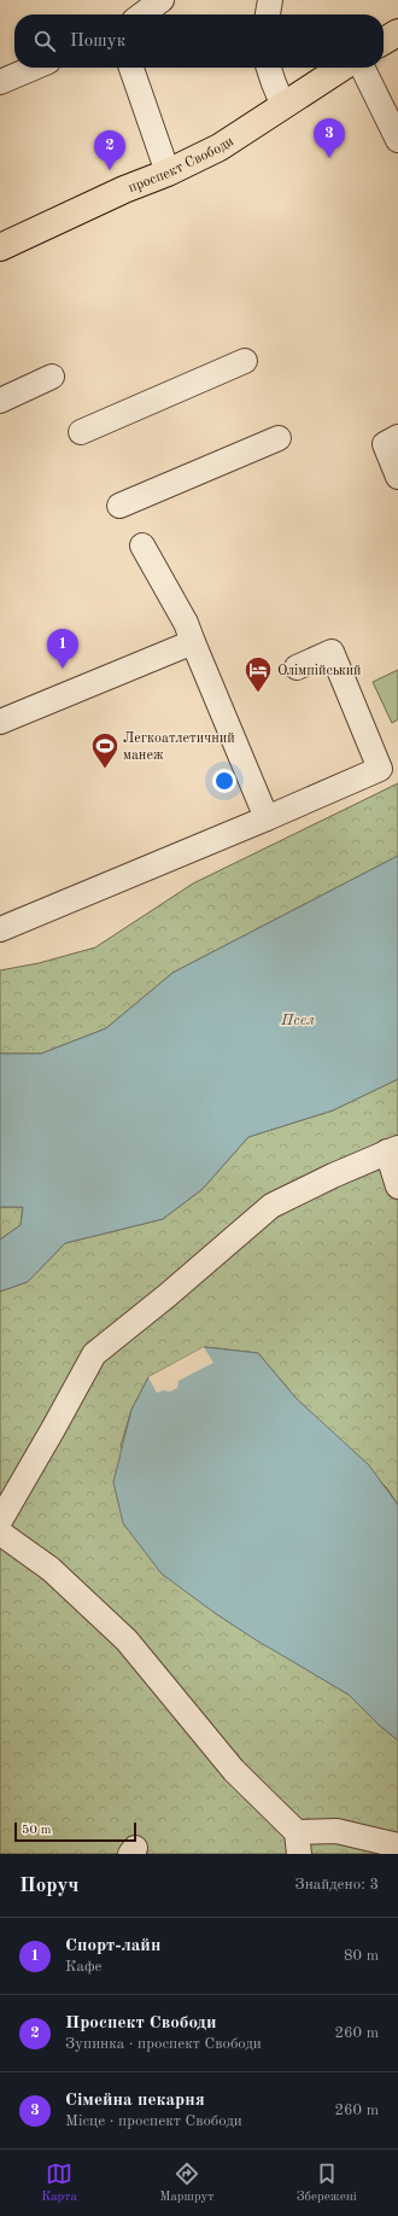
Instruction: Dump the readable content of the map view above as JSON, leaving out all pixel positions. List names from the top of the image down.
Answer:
{
  "streets": {
    "main road": ["проспект Свободи"]
  },
  "water": ["Псел"],
  "places": {
    "hotel": ["Олімпійський"],
    "sports": ["Легкоатлетичний манеж"]
  },
  "scale_bar": "50 m",
  "page": {
    "search": "Пошук",
    "pins": ["3", "2", "1"],
    "scale": "50 m",
    "heading": ["Поруч", "Знайдено: 3"],
    "list": [
      {
        "mark": "1",
        "name": "Спорт-лайн",
        "note": "Кафе",
        "value": "80 m"
      },
      {
        "mark": "2",
        "name": "Проспект Свободи",
        "note": "Зупинка · проспект Свободи",
        "value": "260 m"
      },
      {
        "mark": "3",
        "name": "Сімейна пекарня",
        "note": "Місце · проспект Свободи",
        "value": "260 m"
      }
    ],
    "nav": ["Карта", "Маршрут", "Збережені"]
  }
}
